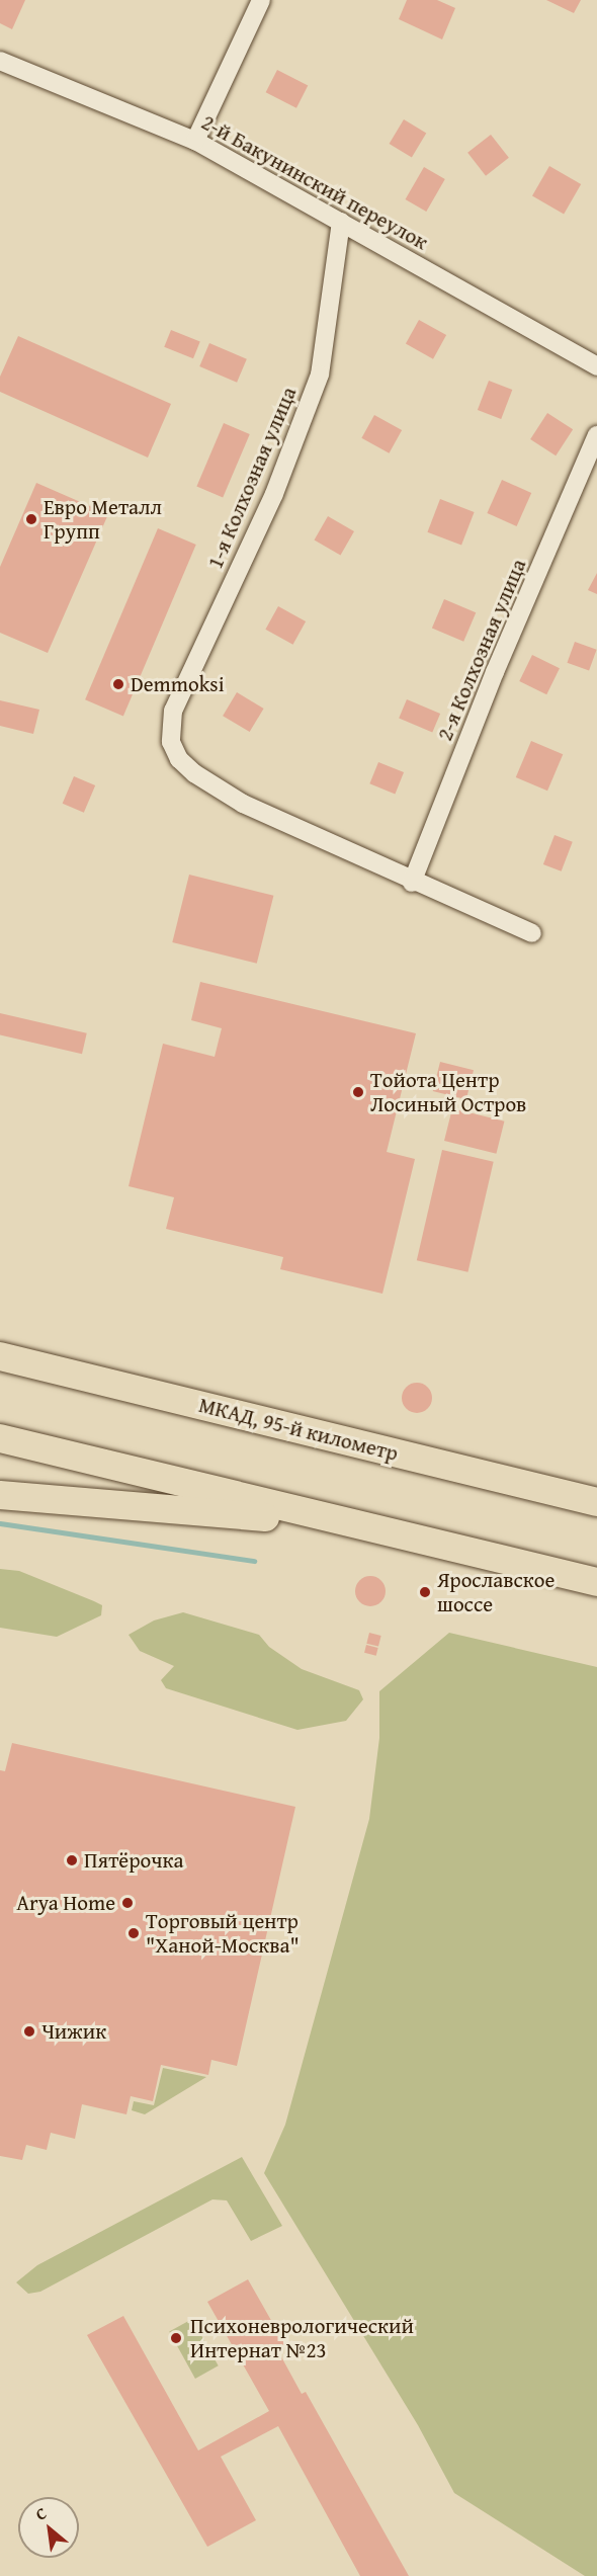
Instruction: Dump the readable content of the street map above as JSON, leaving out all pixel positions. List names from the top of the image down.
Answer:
{
  "streets": {
    "highway": ["МКАД, 95-й километр"],
    "street": ["2-й Бакунинский переулок", "1-я Колхозная улица", "2-я Колхозная улица"]
  },
  "crossings": [
    ["2-й Бакунинский переулок", "1-я Колхозная улица"],
    ["1-я Колхозная улица", "2-я Колхозная улица"]
  ],
  "places": [
    "Евро Металл Групп",
    "Demmoksi",
    "Тойота Центр Лосиный Остров",
    "Ярославское шоссе",
    "Пятёрочка",
    "Arya Home",
    "Торговый центр \"Ханой-Москва\"",
    "Чижик",
    "Психоневрологический Интернат №23"
  ],
  "north": "top left"
}
